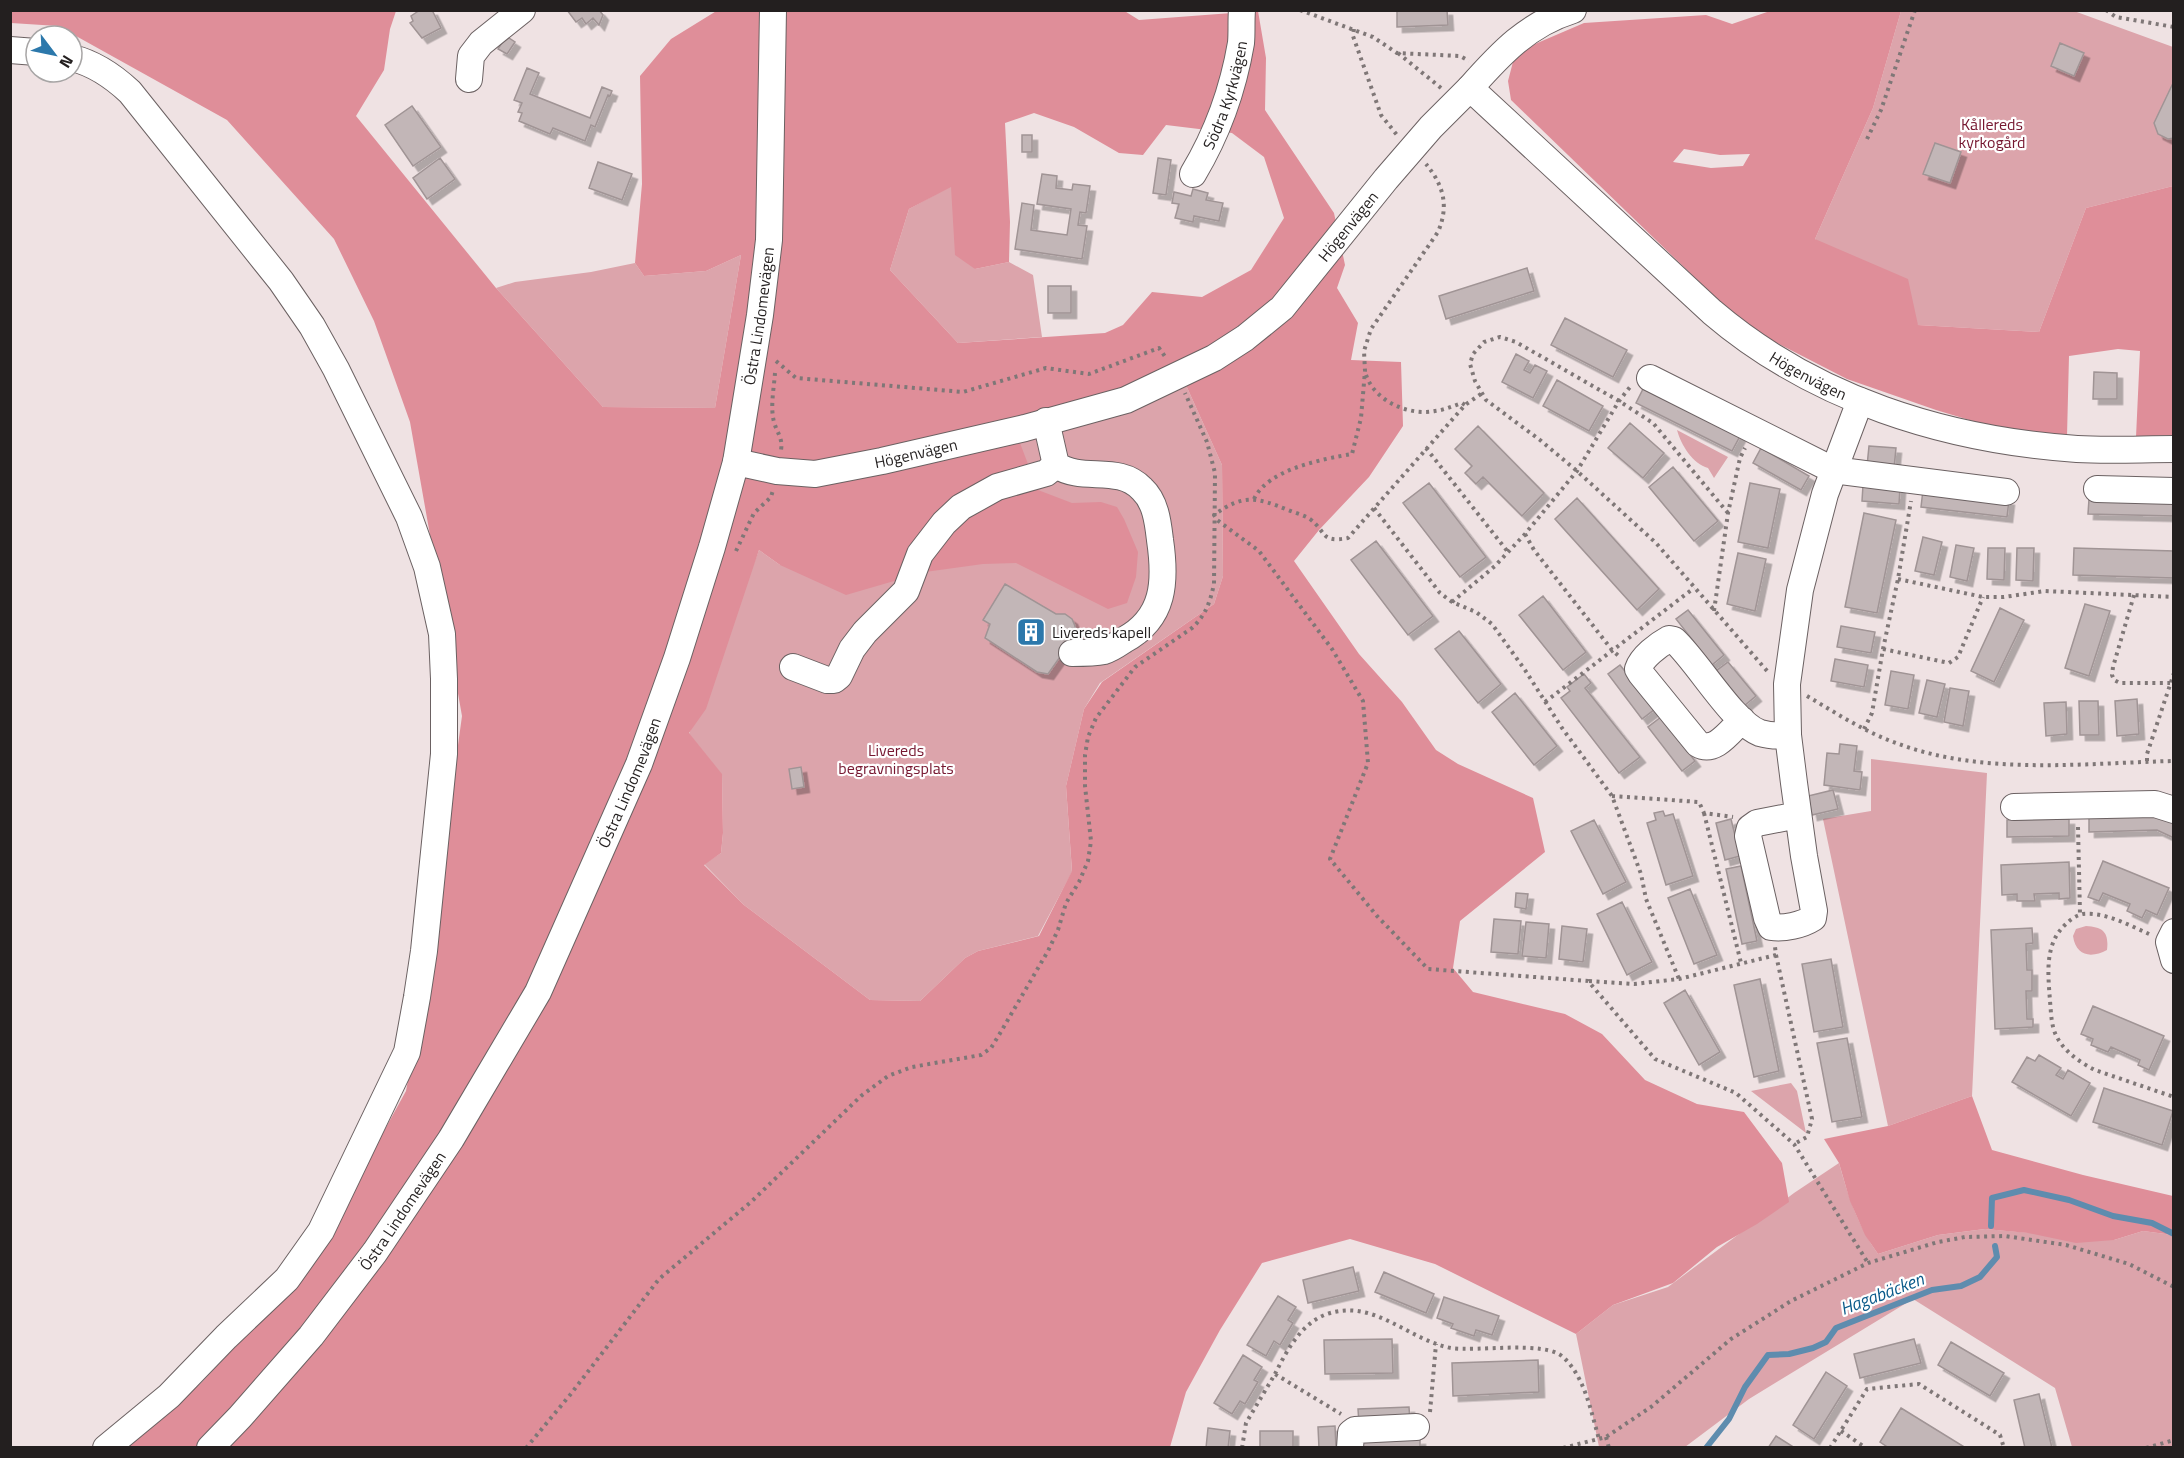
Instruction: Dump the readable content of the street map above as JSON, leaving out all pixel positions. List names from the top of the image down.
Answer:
{
  "streets": {
    "street": ["Södra Kyrkvägen", "Högenvägen", "Östra Lindomevägen"]
  },
  "crossings": [
    ["Högenvägen", "Östra Lindomevägen"]
  ],
  "water": ["Hagabäcken"],
  "parks": ["Kållereds kyrkogård", "Livereds begravningsplats"],
  "places": {
    "building": ["Livereds kapell"]
  },
  "north": "bottom right"
}
